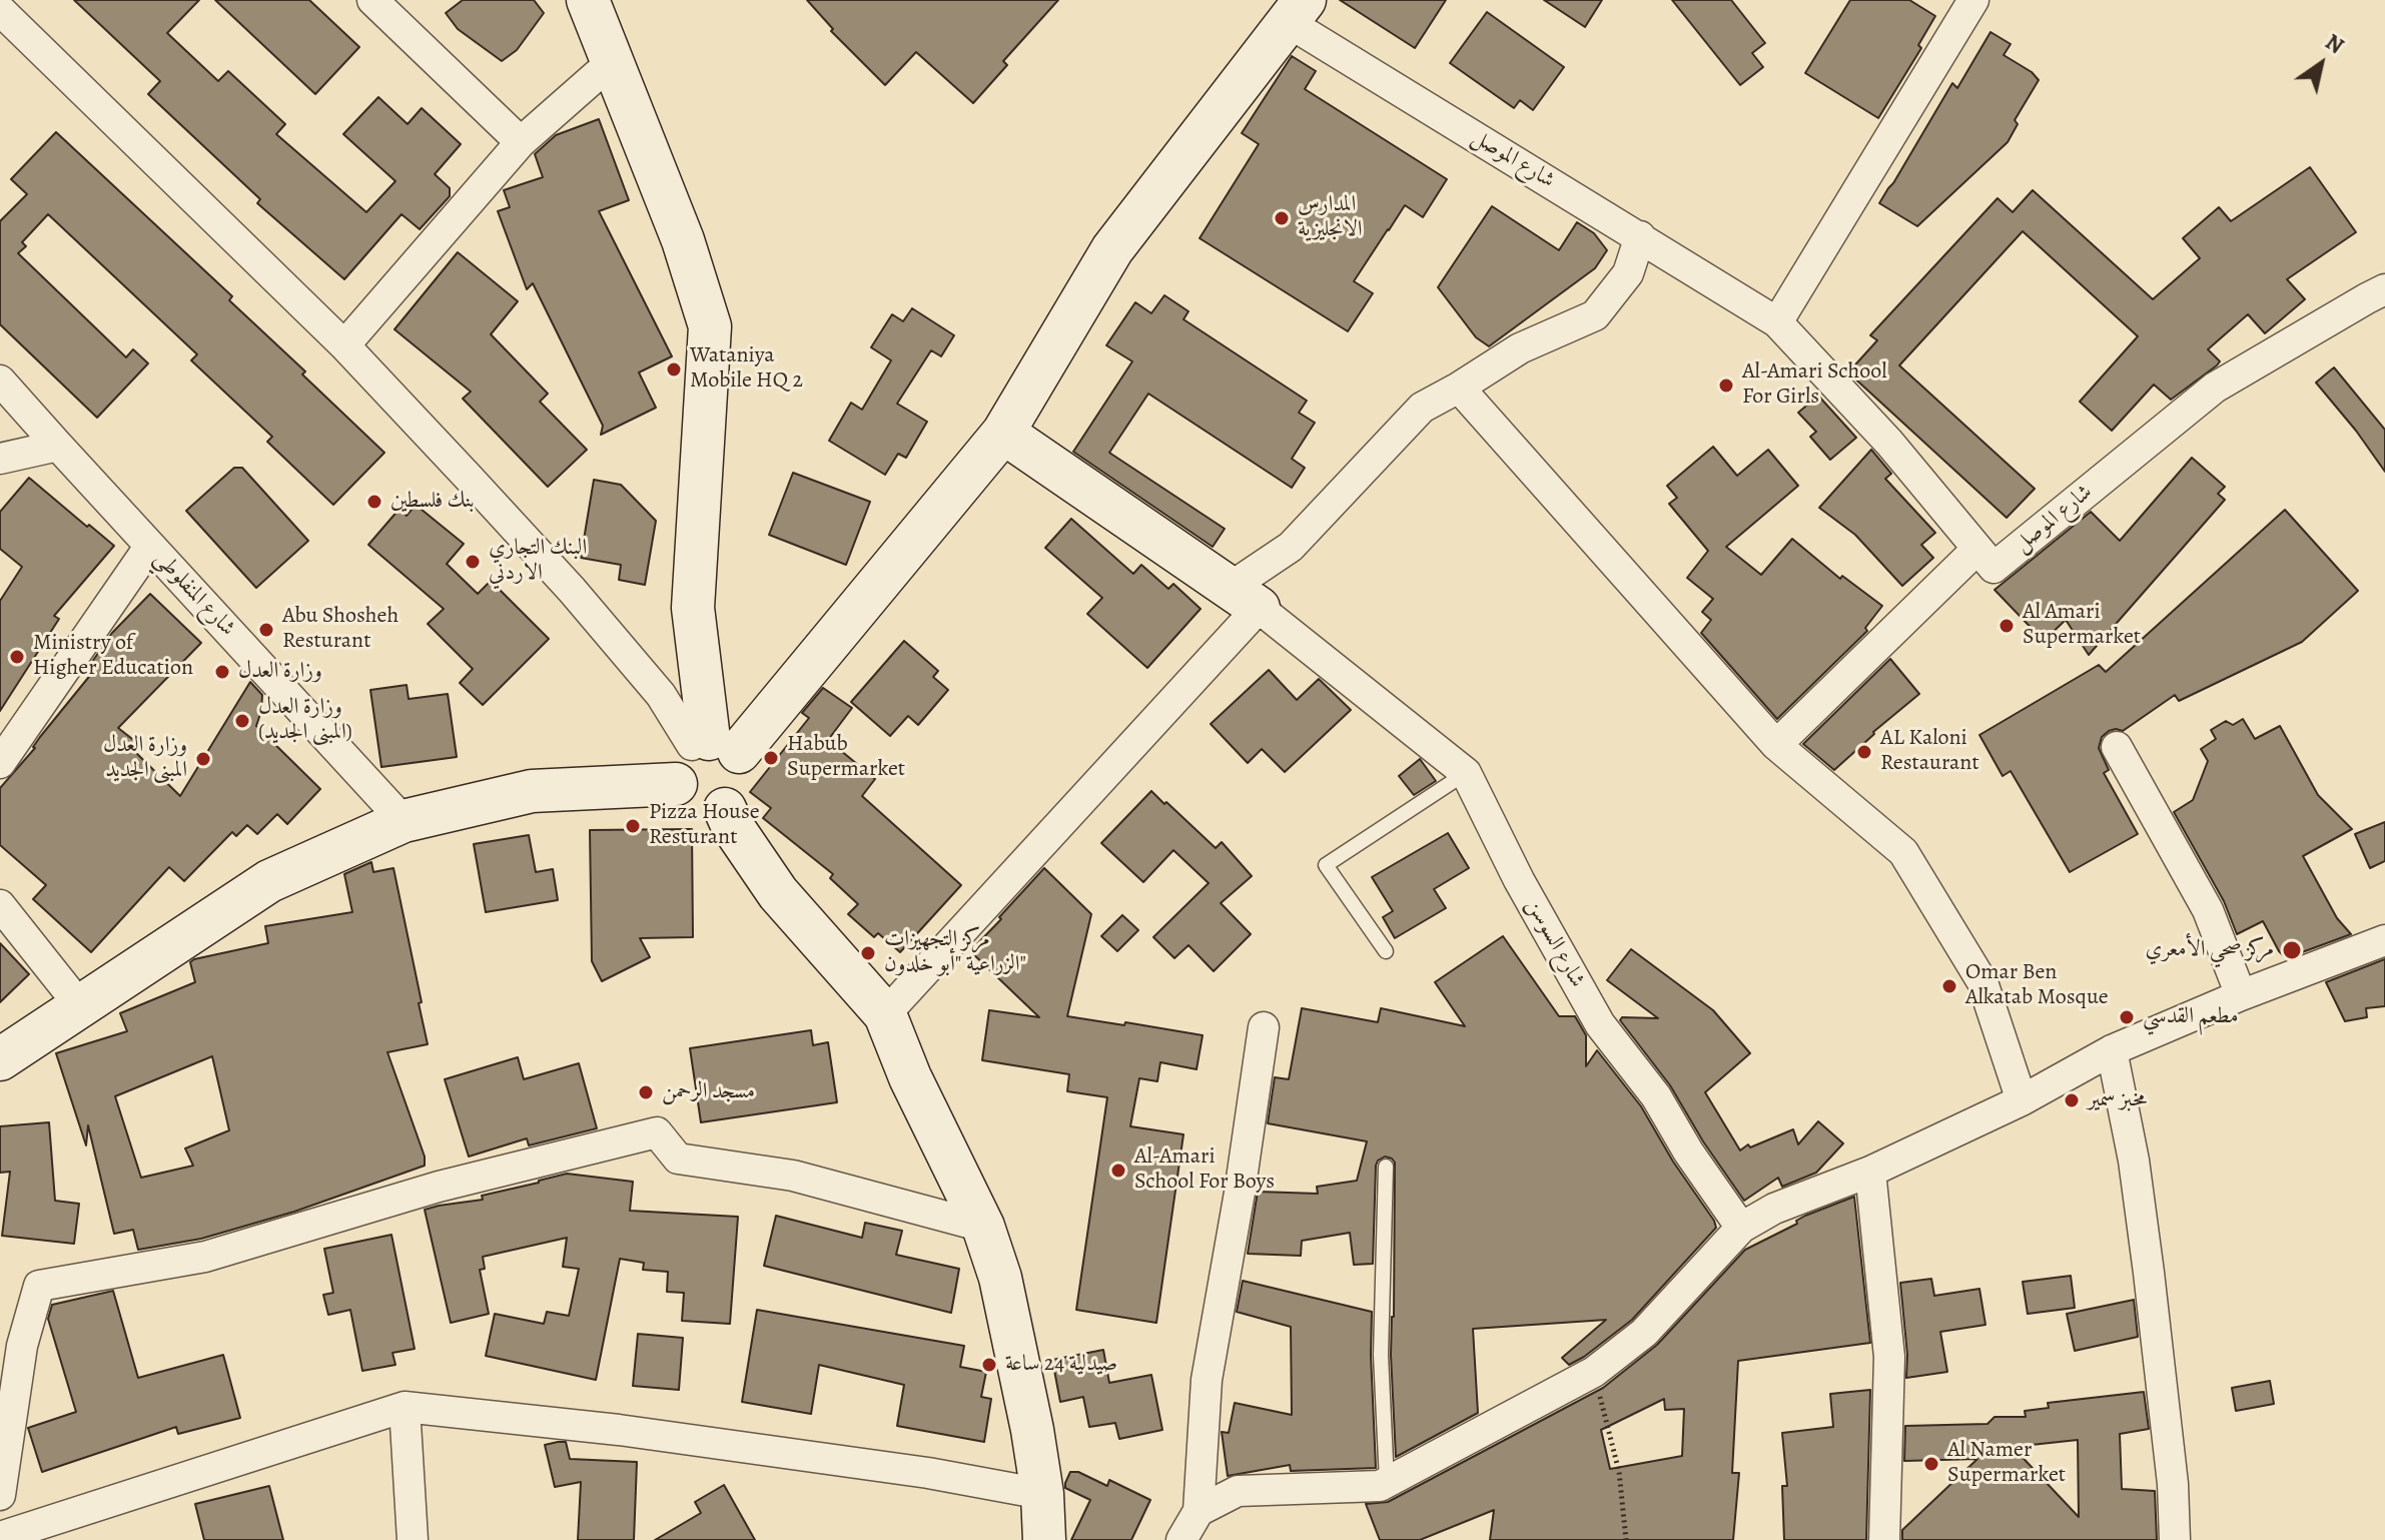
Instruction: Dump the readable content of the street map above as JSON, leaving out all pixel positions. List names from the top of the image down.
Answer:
{
  "streets": {
    "street": ["شارع الموصل", "شارع المنفلوطي", "شارع السوسن"]
  },
  "places": [
    "المدارس الانجليزية",
    "Wataniya Mobile HQ 2",
    "Al-Amari School For Girls",
    "بنك فلسطين",
    "البنك التجاري الاردني",
    "Al Amari Supermarket",
    "Abu Shosheh Resturant",
    "Ministry of Higher Education",
    "وزارة العدل",
    "وزارة العدل (المبنى الجديد)",
    "AL Kaloni Restaurant",
    "Habub Supermarket",
    "وزارة العدل المبنى الجديد",
    "Pizza House Resturant",
    "مركز صحي الأمعري",
    "مركز التجهيزات الزراعية \"أبو خلدون\"",
    "Omar Ben Alkatab Mosque",
    "مطعم القدسي",
    "مسجد الرحمن",
    "مخبز سمير",
    "Al-Amari School For Boys",
    "صيدلية 24 ساعة",
    "Al Namer Supermarket"
  ],
  "north": "top right"
}
